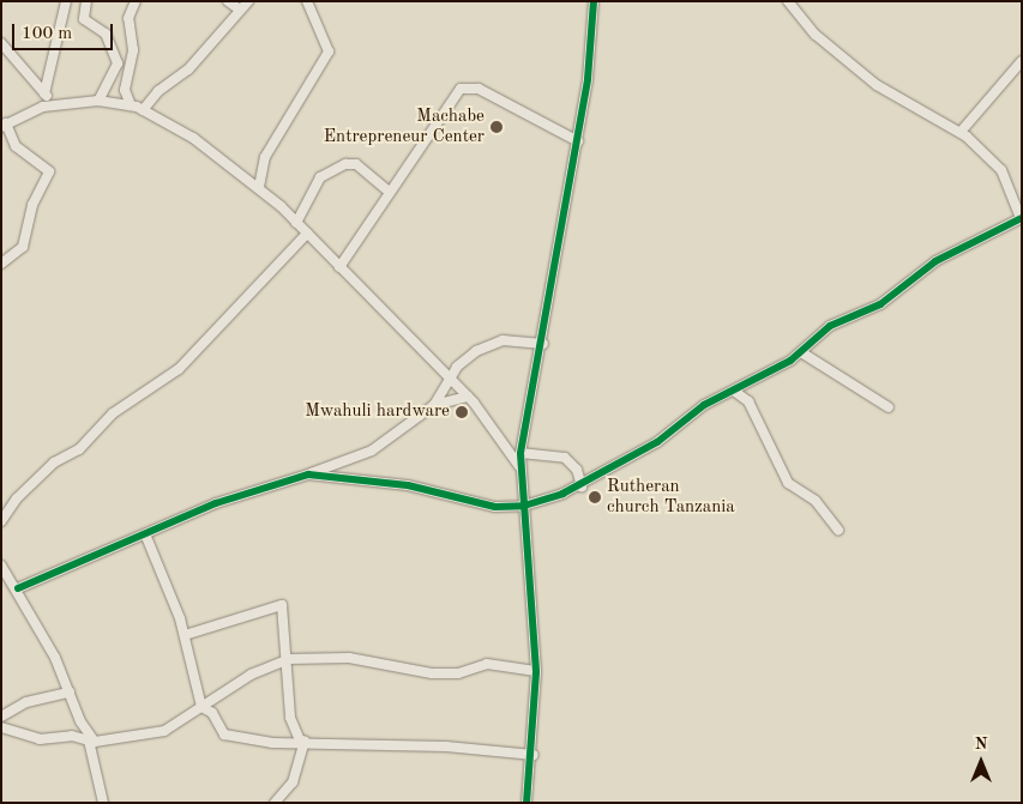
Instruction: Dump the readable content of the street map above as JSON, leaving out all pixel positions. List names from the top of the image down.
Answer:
{
  "places": ["Machabe Entrepreneur Center", "Mwahuli hardware", "Rutheran church Tanzania"],
  "scale_bar": "100 m",
  "north": "top"
}
